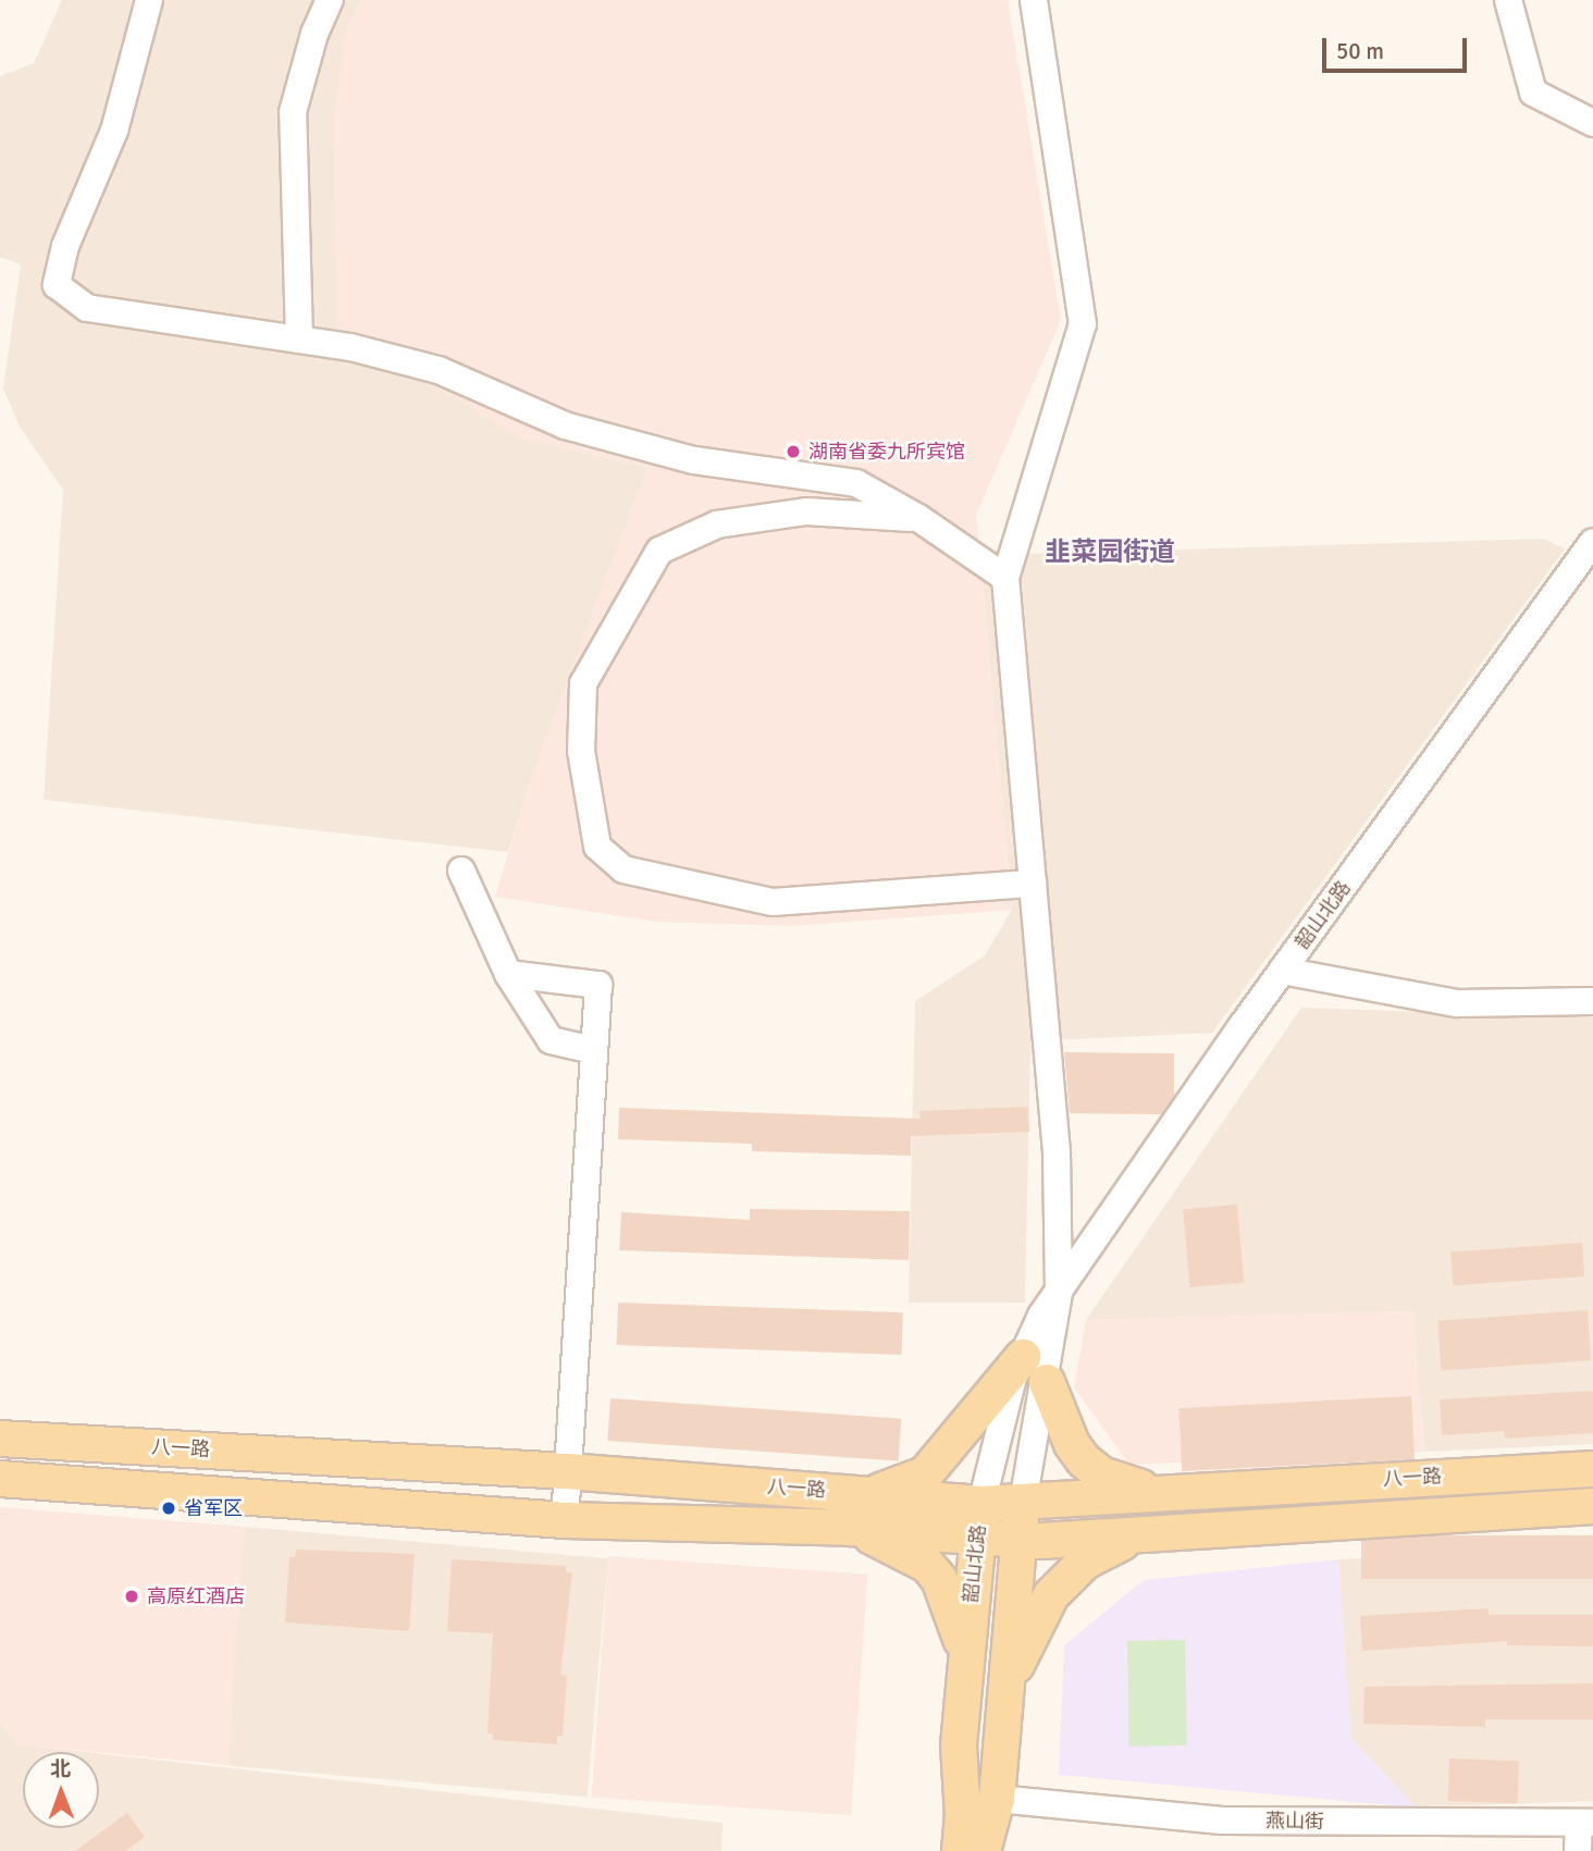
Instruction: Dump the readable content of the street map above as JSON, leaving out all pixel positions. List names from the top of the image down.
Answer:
{
  "streets": {
    "main road": ["韶山北路", "八一路"],
    "street": ["燕山街"]
  },
  "crossings": [
    ["韶山北路", "八一路"],
    ["韶山北路", "燕山街"]
  ],
  "districts": ["韭菜园街道"],
  "places": ["湖南省委九所宾馆", "省军区", "高原红酒店"],
  "scale_bar": "50 m",
  "north": "top"
}
